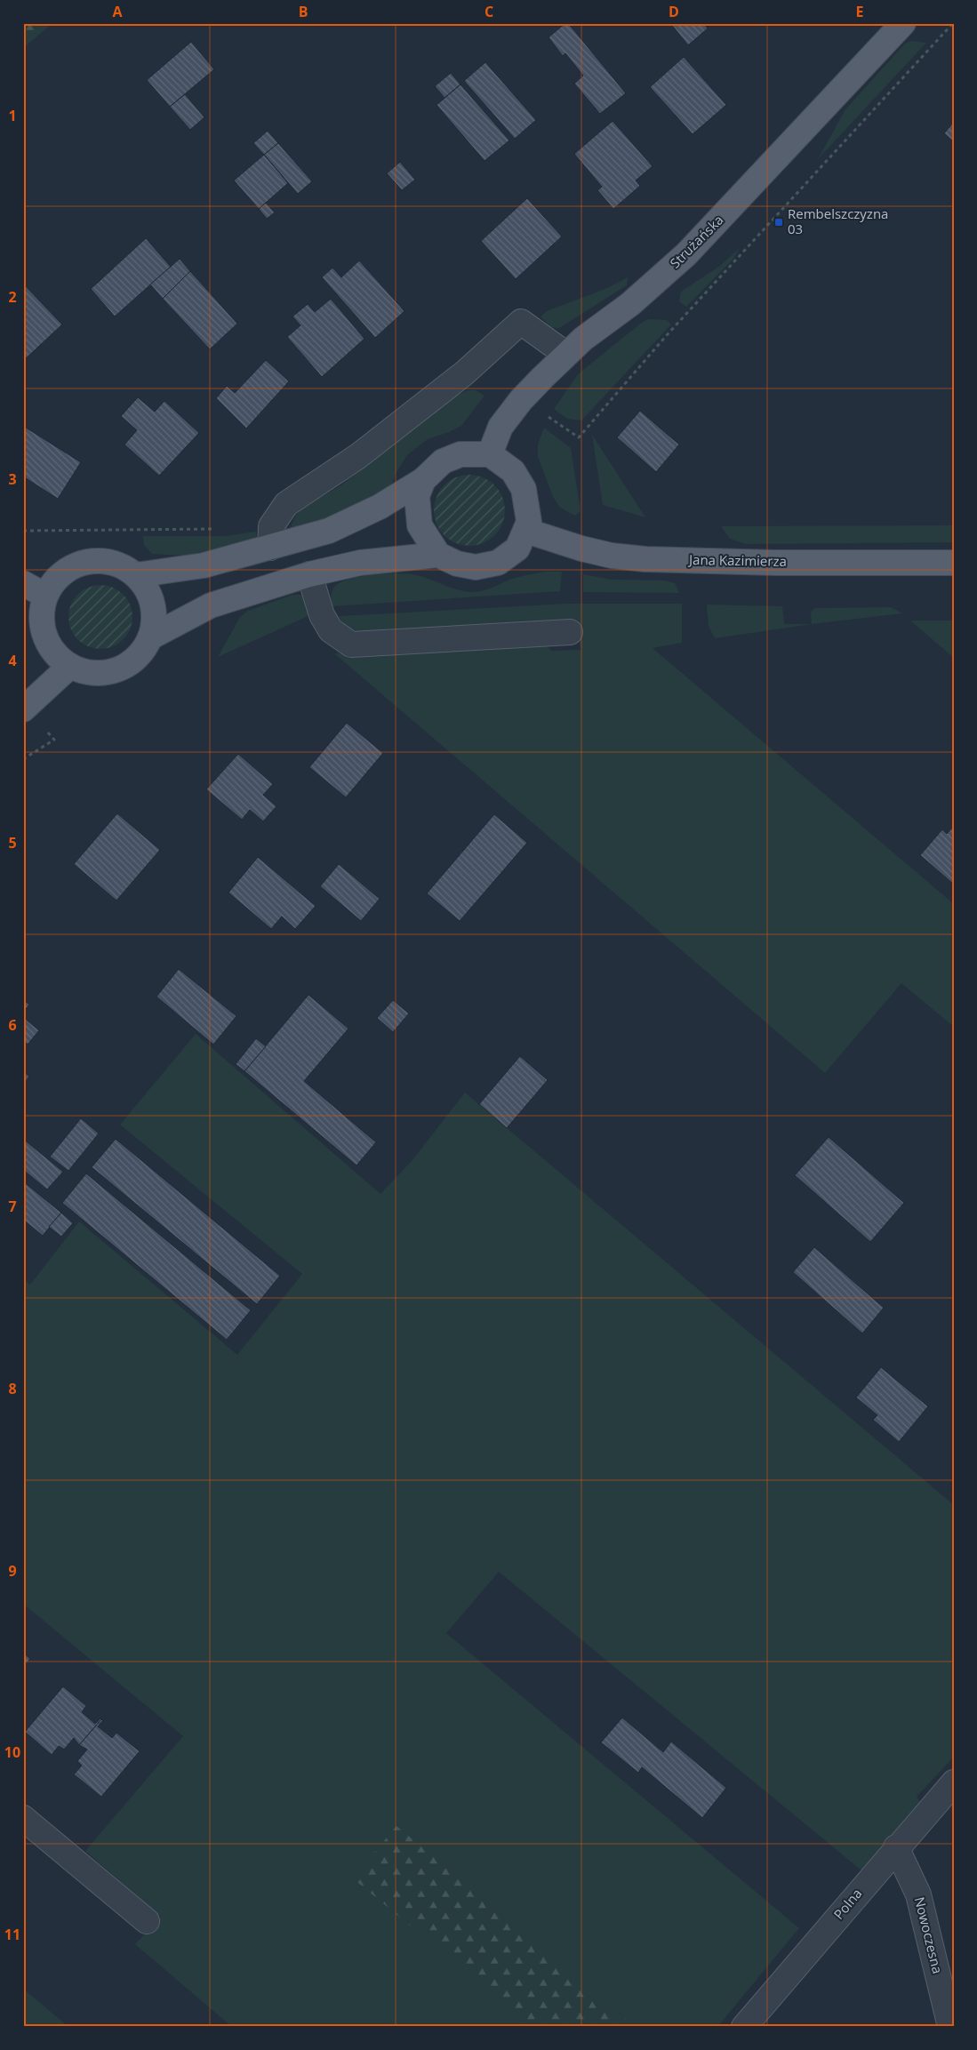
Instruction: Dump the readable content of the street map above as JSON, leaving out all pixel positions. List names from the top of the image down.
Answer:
{
  "streets": {
    "main road": ["Strużańska", "Jana Kazimierza"],
    "street": ["Polna", "Nowoczesna"]
  },
  "crossings": [
    ["Strużańska", "Jana Kazimierza"],
    ["Polna", "Nowoczesna"]
  ],
  "places": {
    "transit": ["Rembelszczyzna 03"]
  },
  "grid": {
    "columns": [
      "A",
      "B",
      "C",
      "D",
      "E"
    ],
    "rows": [
      "1",
      "2",
      "3",
      "4",
      "5",
      "6",
      "7",
      "8",
      "9",
      "10",
      "11"
    ]
  }
}
